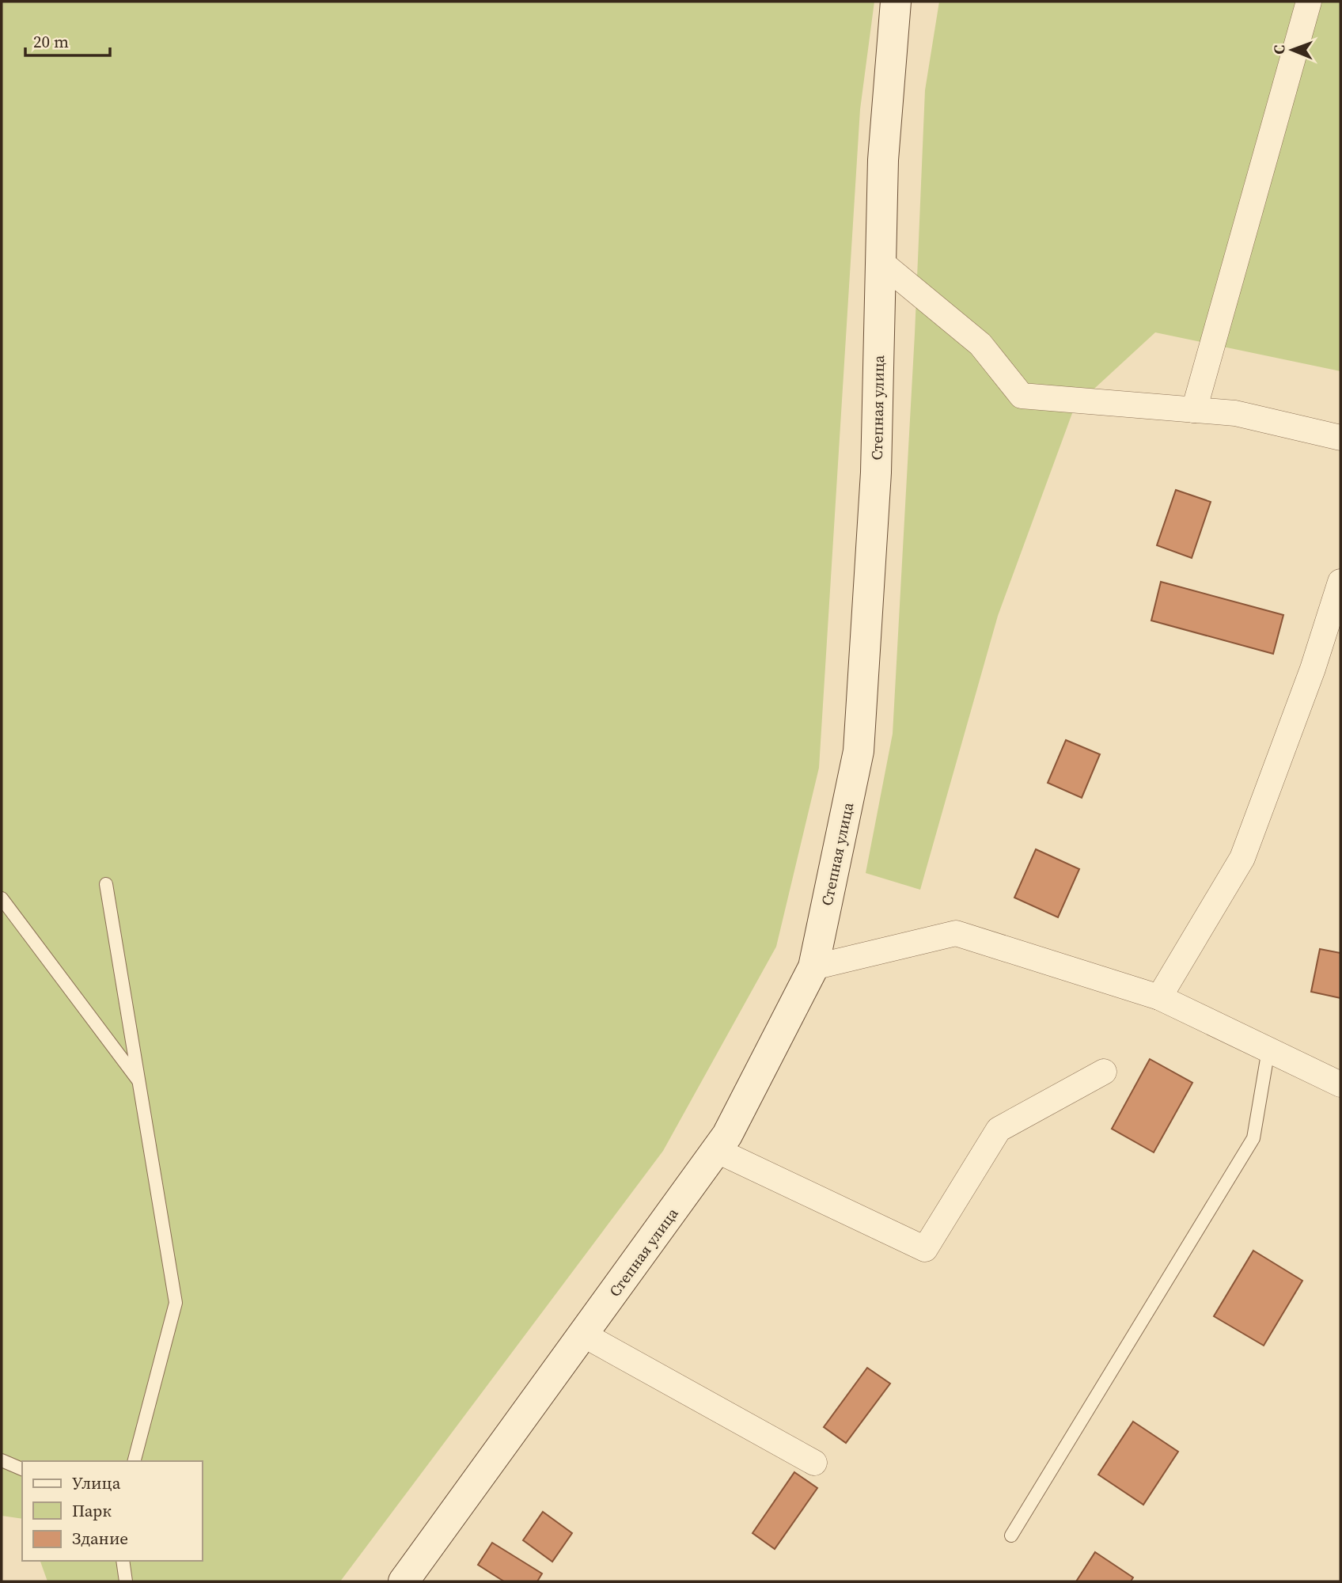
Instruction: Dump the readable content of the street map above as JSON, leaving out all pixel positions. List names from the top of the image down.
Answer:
{
  "streets": {
    "street": ["Степная улица"]
  },
  "legend": ["Улица", "Парк", "Здание"],
  "scale_bar": "20 m",
  "north": "left"
}
